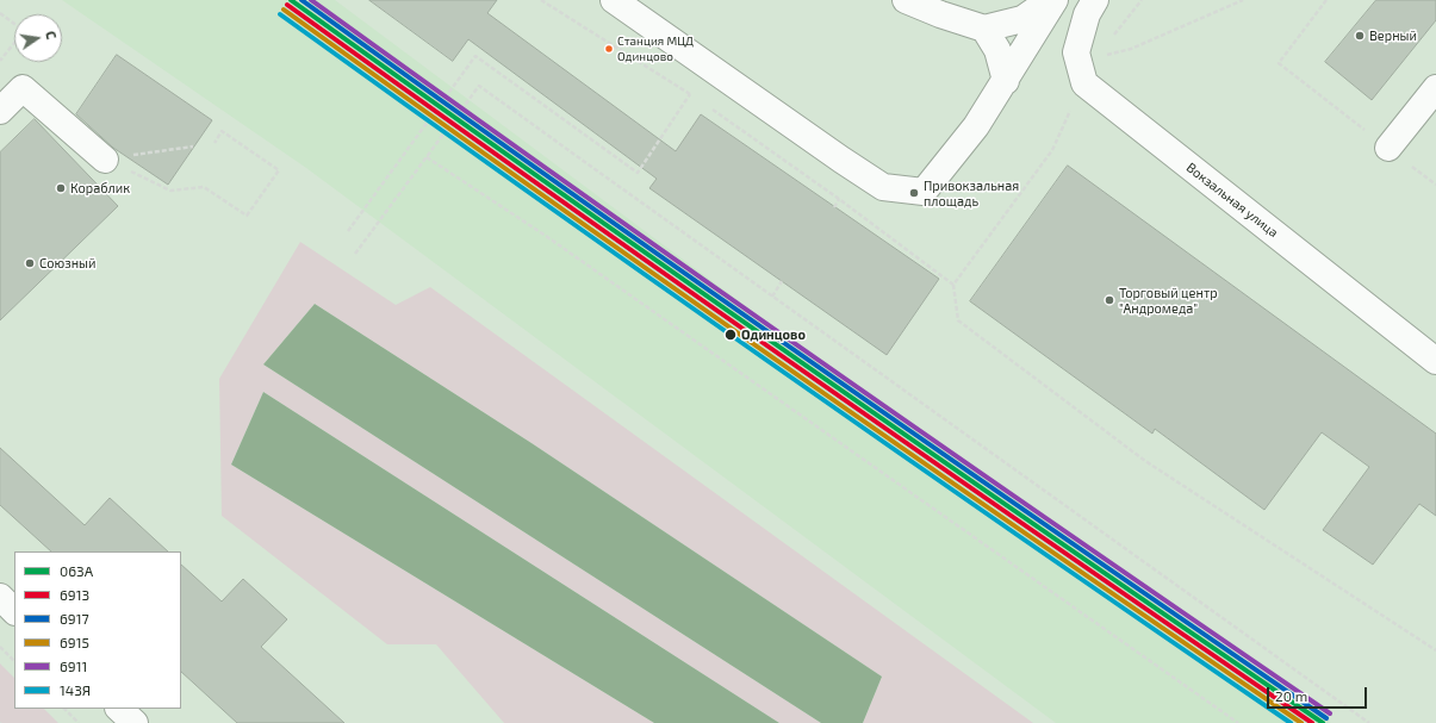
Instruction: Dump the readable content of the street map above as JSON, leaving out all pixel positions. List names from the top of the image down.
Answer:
{
  "streets": {
    "street": ["Вокзальная улица"]
  },
  "places": [
    "Верный",
    "Станция МЦД Одинцово",
    "Кораблик",
    "Привокзальная площадь",
    "Союзный",
    "Торговый центр \"Андромеда\"",
    "Одинцово"
  ],
  "lines": [
    "transit line 063А",
    "transit line 6917",
    "transit line 6911",
    "transit line 6913",
    "transit line 6915",
    "transit line 143Я"
  ],
  "legend": [
    "063А",
    "6913",
    "6917",
    "6915",
    "6911",
    "143Я"
  ],
  "scale_bar": "20 m",
  "north": "right"
}
